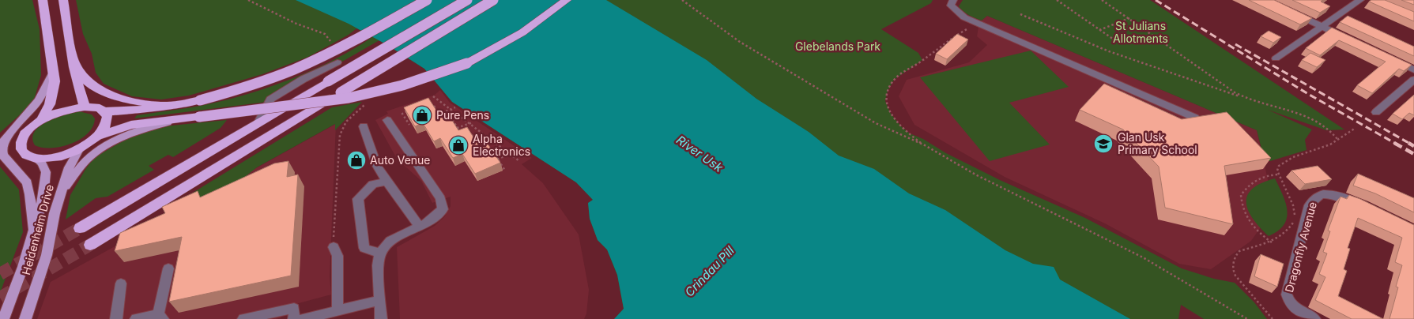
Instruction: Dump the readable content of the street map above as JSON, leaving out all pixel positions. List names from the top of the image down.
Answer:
{
  "streets": {
    "main road": ["Heidenheim Drive"],
    "street": ["Dragonfly Avenue"]
  },
  "water": ["River Usk", "Crindau Pill"],
  "parks": ["St Julians Allotments", "Glebelands Park"],
  "places": {
    "shop": ["Pure Pens", "Alpha Electronics", "Auto Venue"],
    "school or university": ["Glan Usk Primary School"]
  }
}
